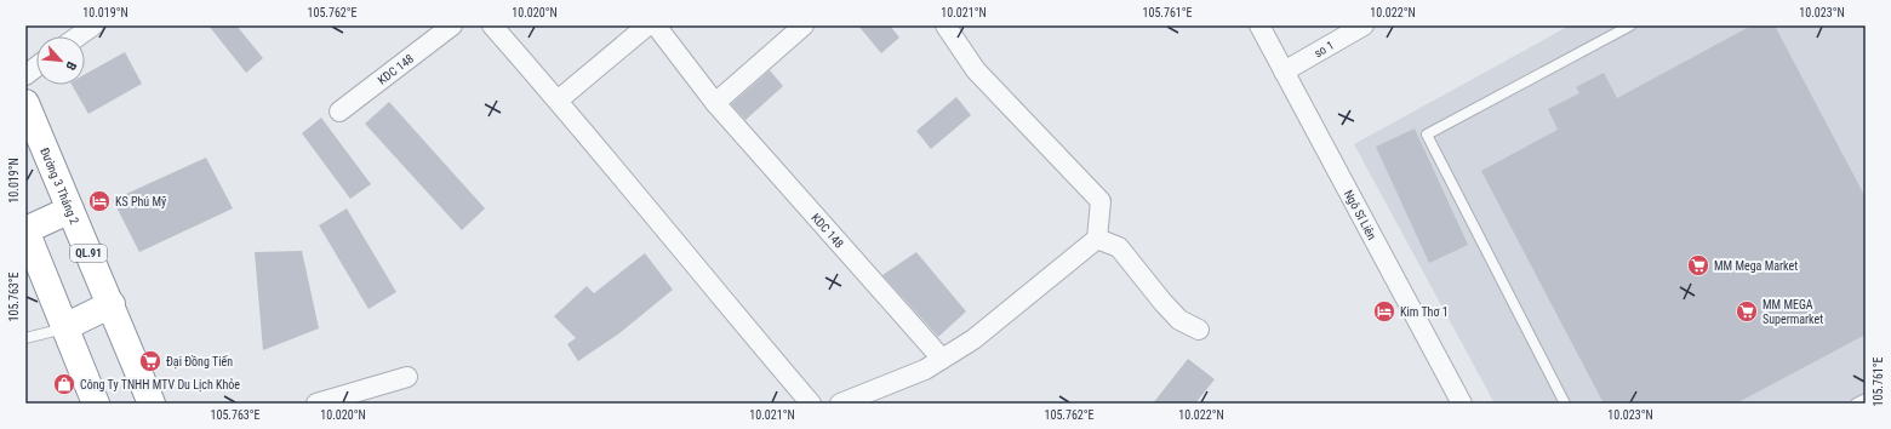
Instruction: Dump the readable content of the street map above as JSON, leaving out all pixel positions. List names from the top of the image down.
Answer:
{
  "streets": {
    "highway": ["Đường 3 Tháng 2", "QL.91"],
    "street": ["so 1", "KDC 148", "Ngô Sĩ Liên"]
  },
  "crossings": [
    ["so 1", "Ngô Sĩ Liên"]
  ],
  "places": {
    "hotel": ["KS Phú Mỹ", "Kim Thơ 1"],
    "supermarket": ["MM Mega Market", "MM MEGA Supermarket", "Đại Đồng Tiến"],
    "shop": ["Công Ty TNHH MTV Du Lịch Khỏe"]
  },
  "north": "bottom right",
  "coordinates": [
    "10.019°N",
    "105.762°E",
    "10.020°N",
    "10.021°N",
    "105.761°E",
    "10.022°N",
    "10.023°N",
    "105.763°E"
  ]
}
